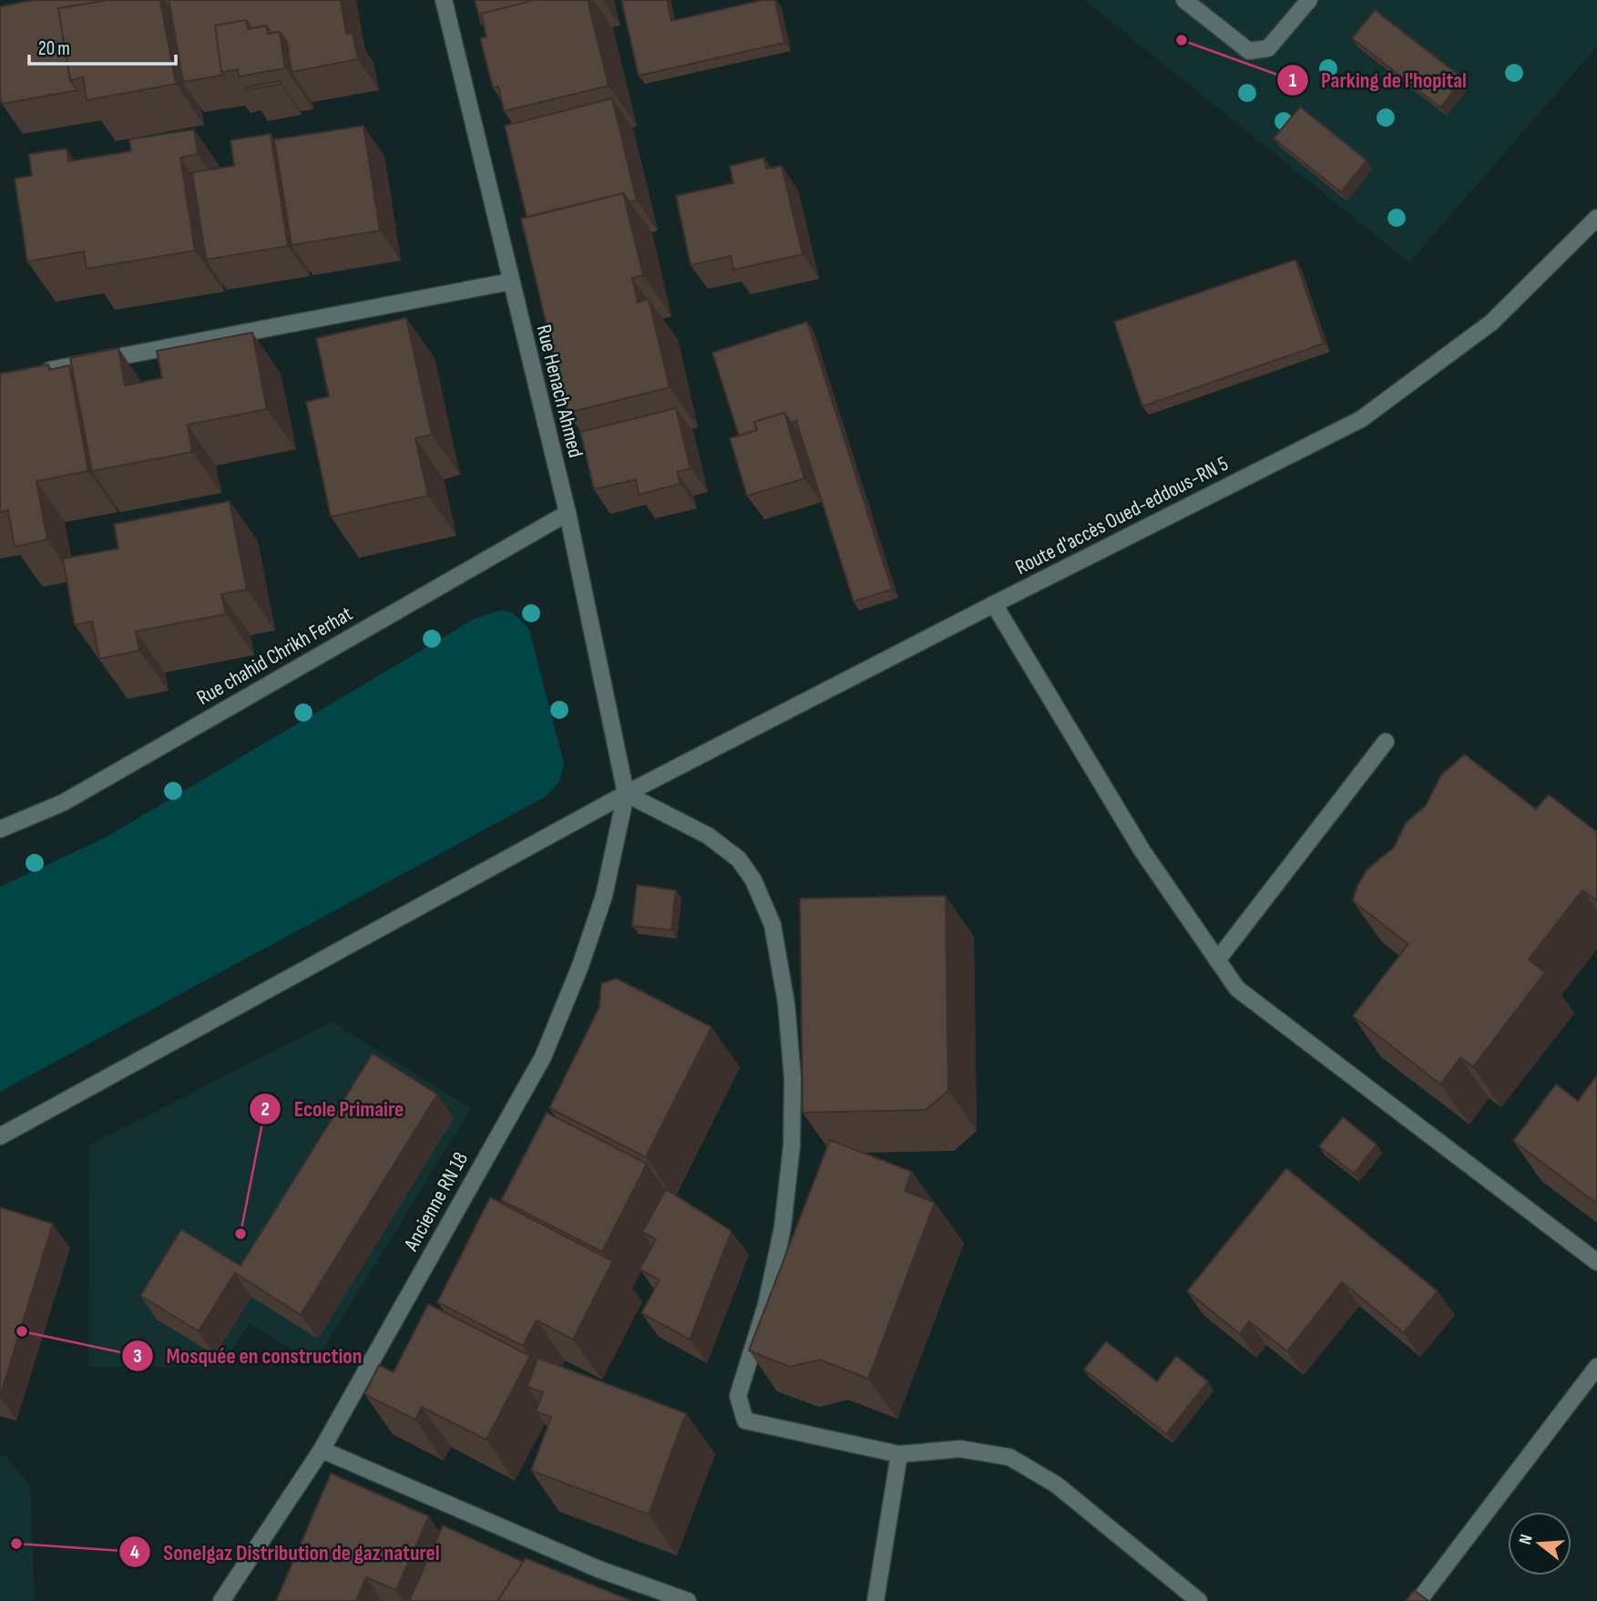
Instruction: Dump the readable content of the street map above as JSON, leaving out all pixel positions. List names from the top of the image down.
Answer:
{
  "streets": {
    "street": [
      "Rue Henach Ahmed",
      "Route d'accès Oued-eddous-RN 5",
      "Rue chahid Chrikh Ferhat",
      "Ancienne RN 18"
    ]
  },
  "crossings": [
    ["Rue Henach Ahmed", "Route d'accès Oued-eddous-RN 5"],
    ["Rue Henach Ahmed", "Rue chahid Chrikh Ferhat"],
    ["Rue Henach Ahmed", "Ancienne RN 18"],
    ["Route d'accès Oued-eddous-RN 5", "Ancienne RN 18"]
  ],
  "places": [
    "Parking de l'hopital",
    "Ecole Primaire",
    "Mosquée en construction",
    "Sonelgaz Distribution de gaz naturel"
  ],
  "scale_bar": "20 m",
  "north": "left"
}
